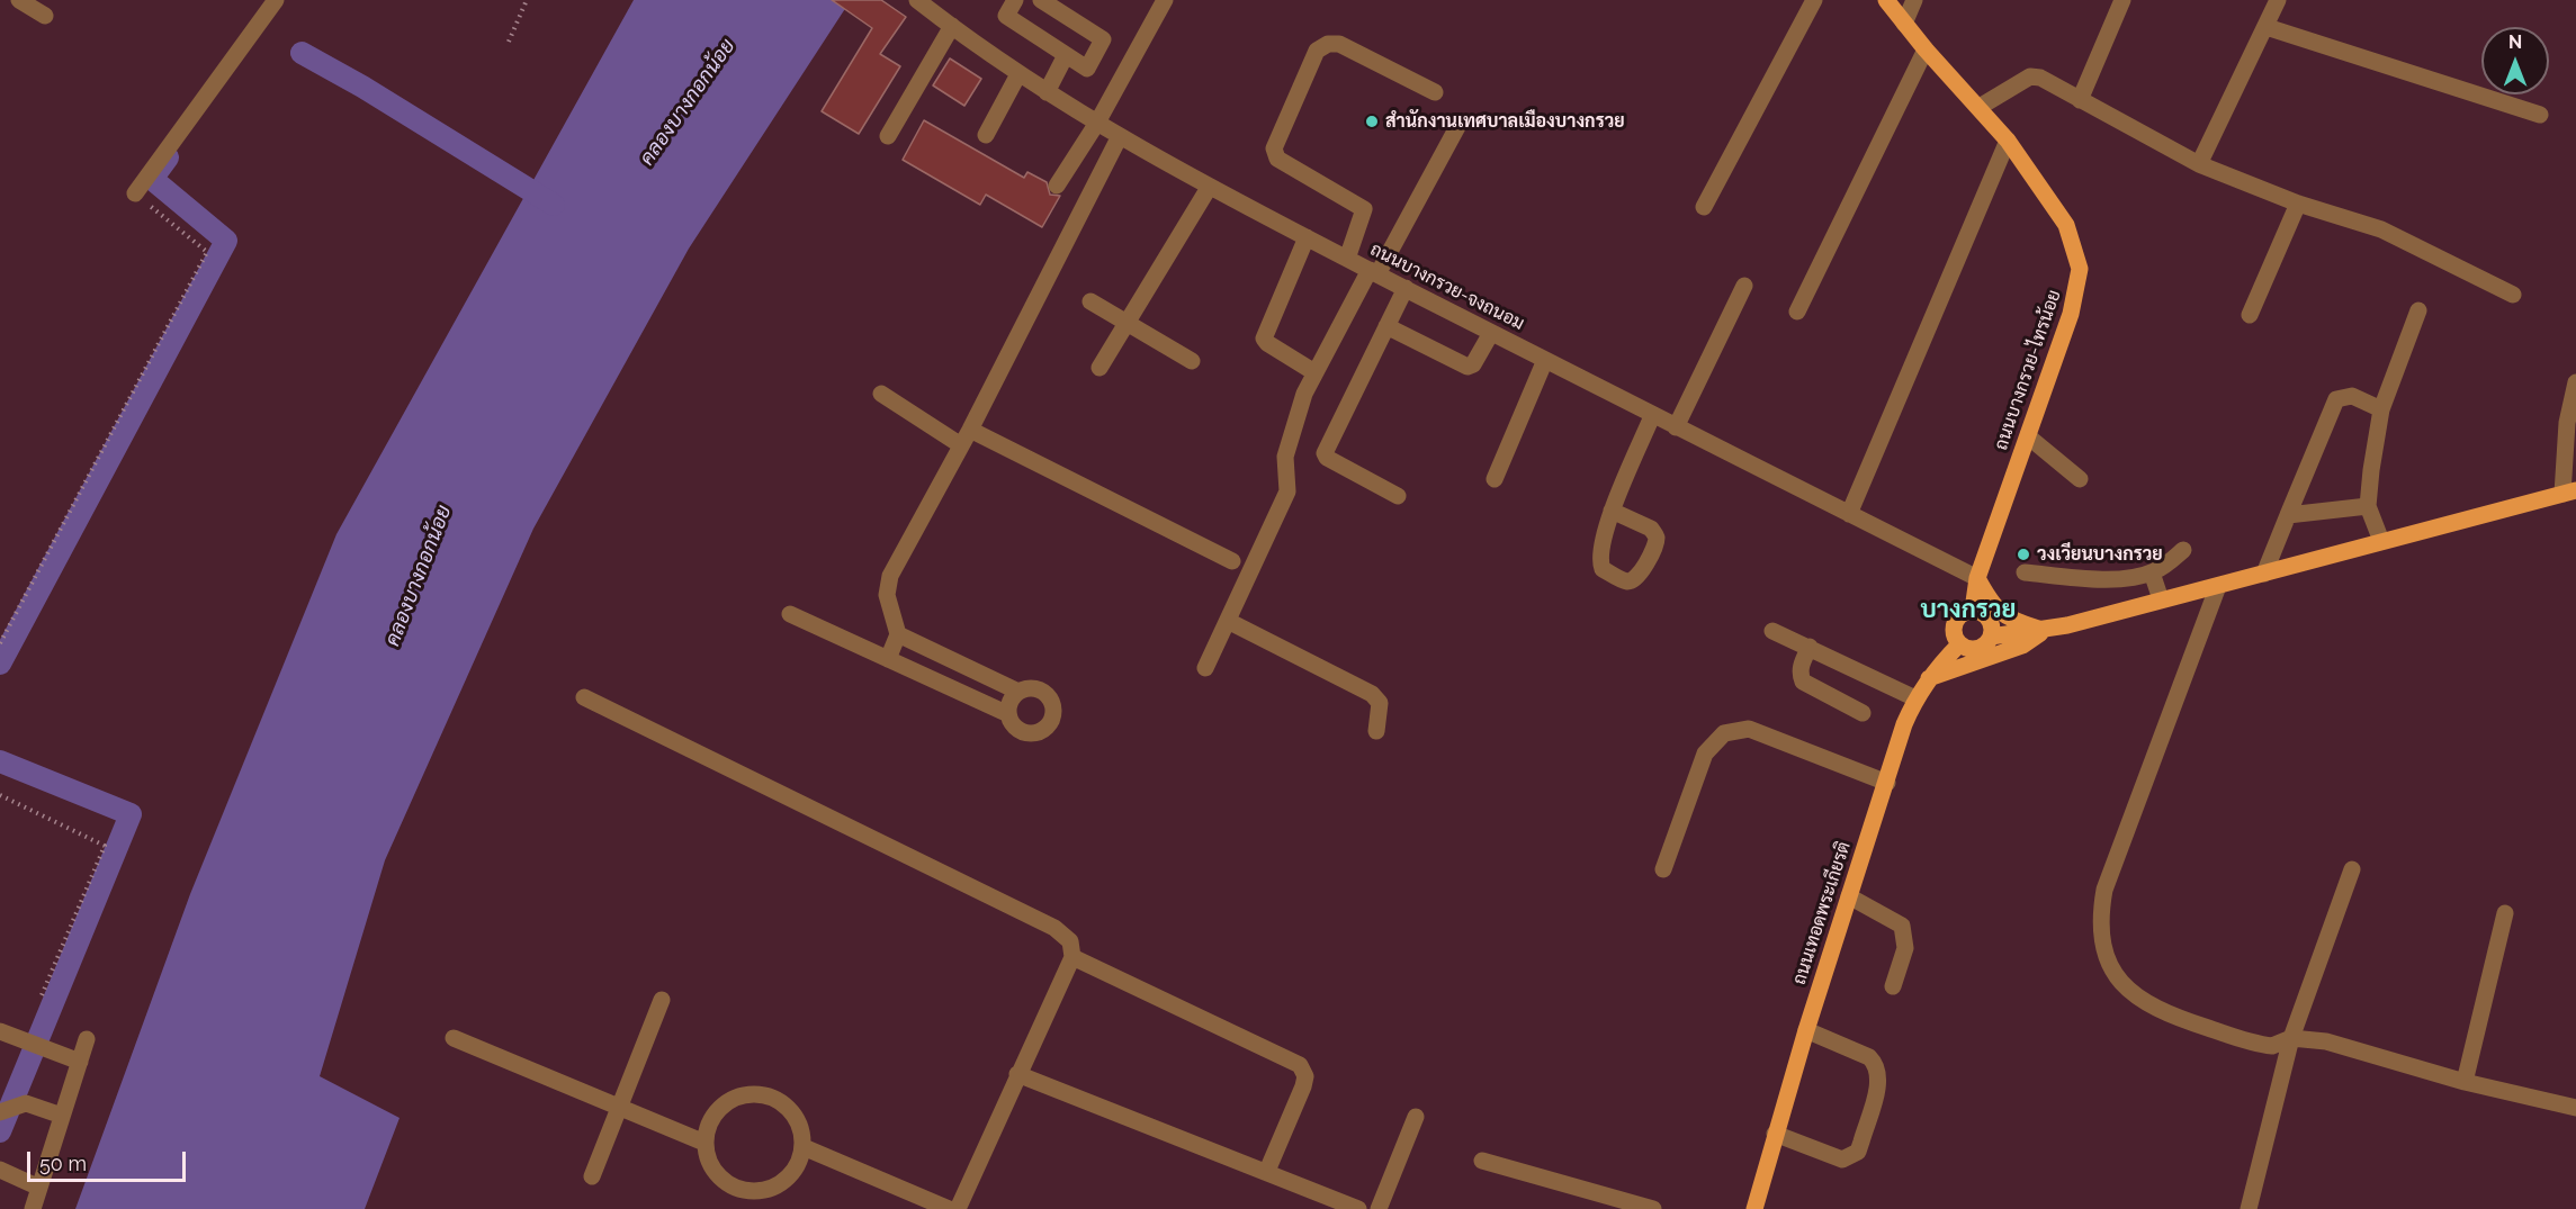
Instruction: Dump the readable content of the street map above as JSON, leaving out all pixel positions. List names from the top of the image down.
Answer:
{
  "streets": {
    "main road": ["ถนนบางกรวย-ไทรน้อย", "ถนนเทอดพระเกียรติ"],
    "street": ["ถนนบางกรวย-จงถนอม"]
  },
  "crossings": [
    ["ถนนบางกรวย-จงถนอม", "ถนนบางกรวย-ไทรน้อย"],
    ["ถนนบางกรวย-ไทรน้อย", "ถนนเทอดพระเกียรติ"]
  ],
  "districts": ["บางกรวย"],
  "water": ["คลองบางกอกน้อย"],
  "places": ["สำนักงานเทศบาลเมืองบางกรวย", "วงเวียนบางกรวย"],
  "scale_bar": "50 m",
  "north": "top"
}
